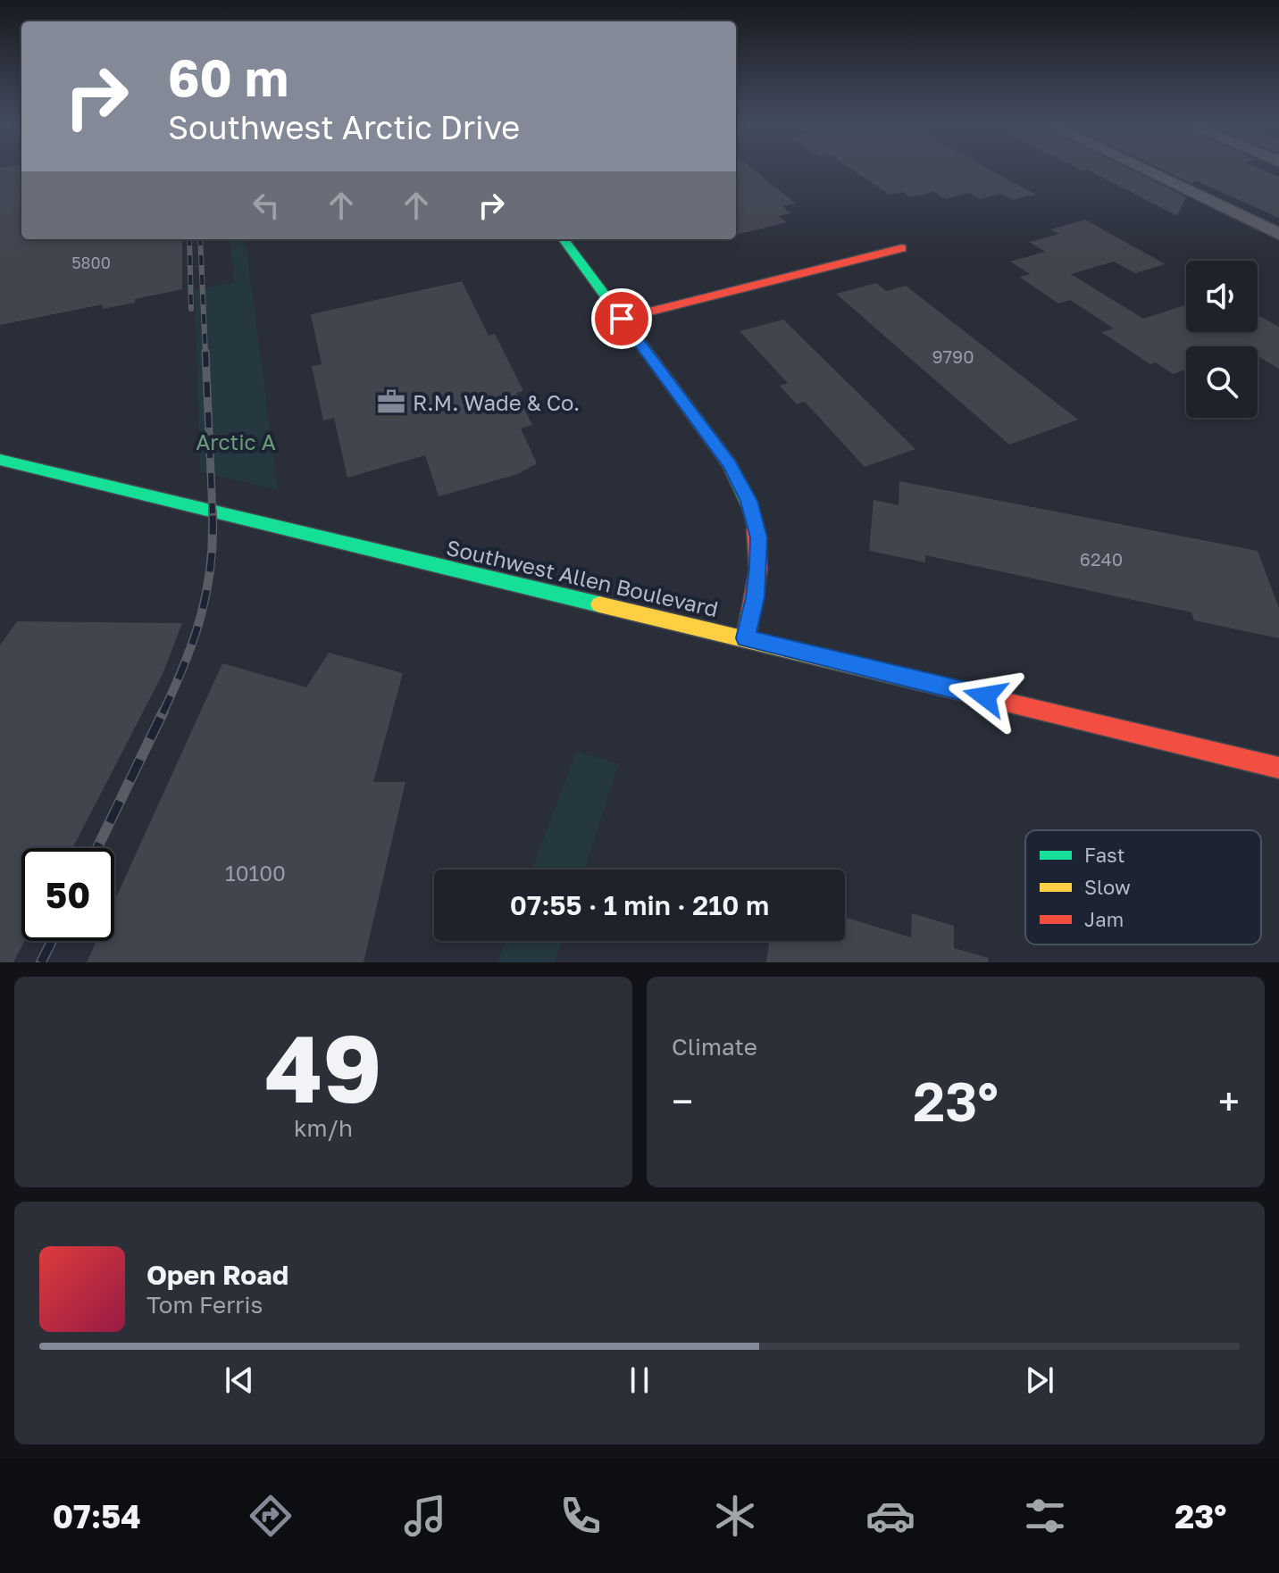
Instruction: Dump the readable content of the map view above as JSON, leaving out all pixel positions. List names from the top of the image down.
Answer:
{
  "streets": {
    "main road": ["Southwest Allen Boulevard"]
  },
  "parks": ["Arctic A"],
  "places": {
    "office": ["R.M. Wade & Co."]
  },
  "house_numbers": [
    "5800",
    "9790",
    "6240",
    "10100"
  ],
  "legend": ["Fast", "Slow", "Jam"],
  "page": {
    "turn": ["60 m", "Southwest Arctic Drive"],
    "limit": "50",
    "trip": "07:55 · 1 min · 210 m",
    "tile": [
      ["49", "km/h"],
      "Climate"
    ],
    "heat": ["−", "23°", "+"],
    "song": ["Open Road", "Tom Ferris"],
    "tabs": ["07:54", "23°"]
  }
}
